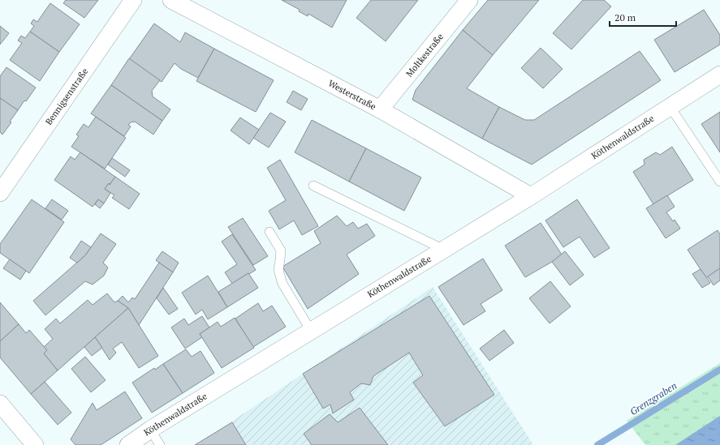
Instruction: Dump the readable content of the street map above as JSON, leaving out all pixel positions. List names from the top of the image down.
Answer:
{
  "streets": {
    "street": [
      "Moltkestraße",
      "Westerstraße",
      "Bennigsenstraße",
      "Köthenwaldstraße"
    ]
  },
  "crossings": [
    ["Moltkestraße", "Westerstraße"],
    ["Westerstraße", "Köthenwaldstraße"]
  ],
  "water": ["Grenzgraben"],
  "scale_bar": "20 m"
}
